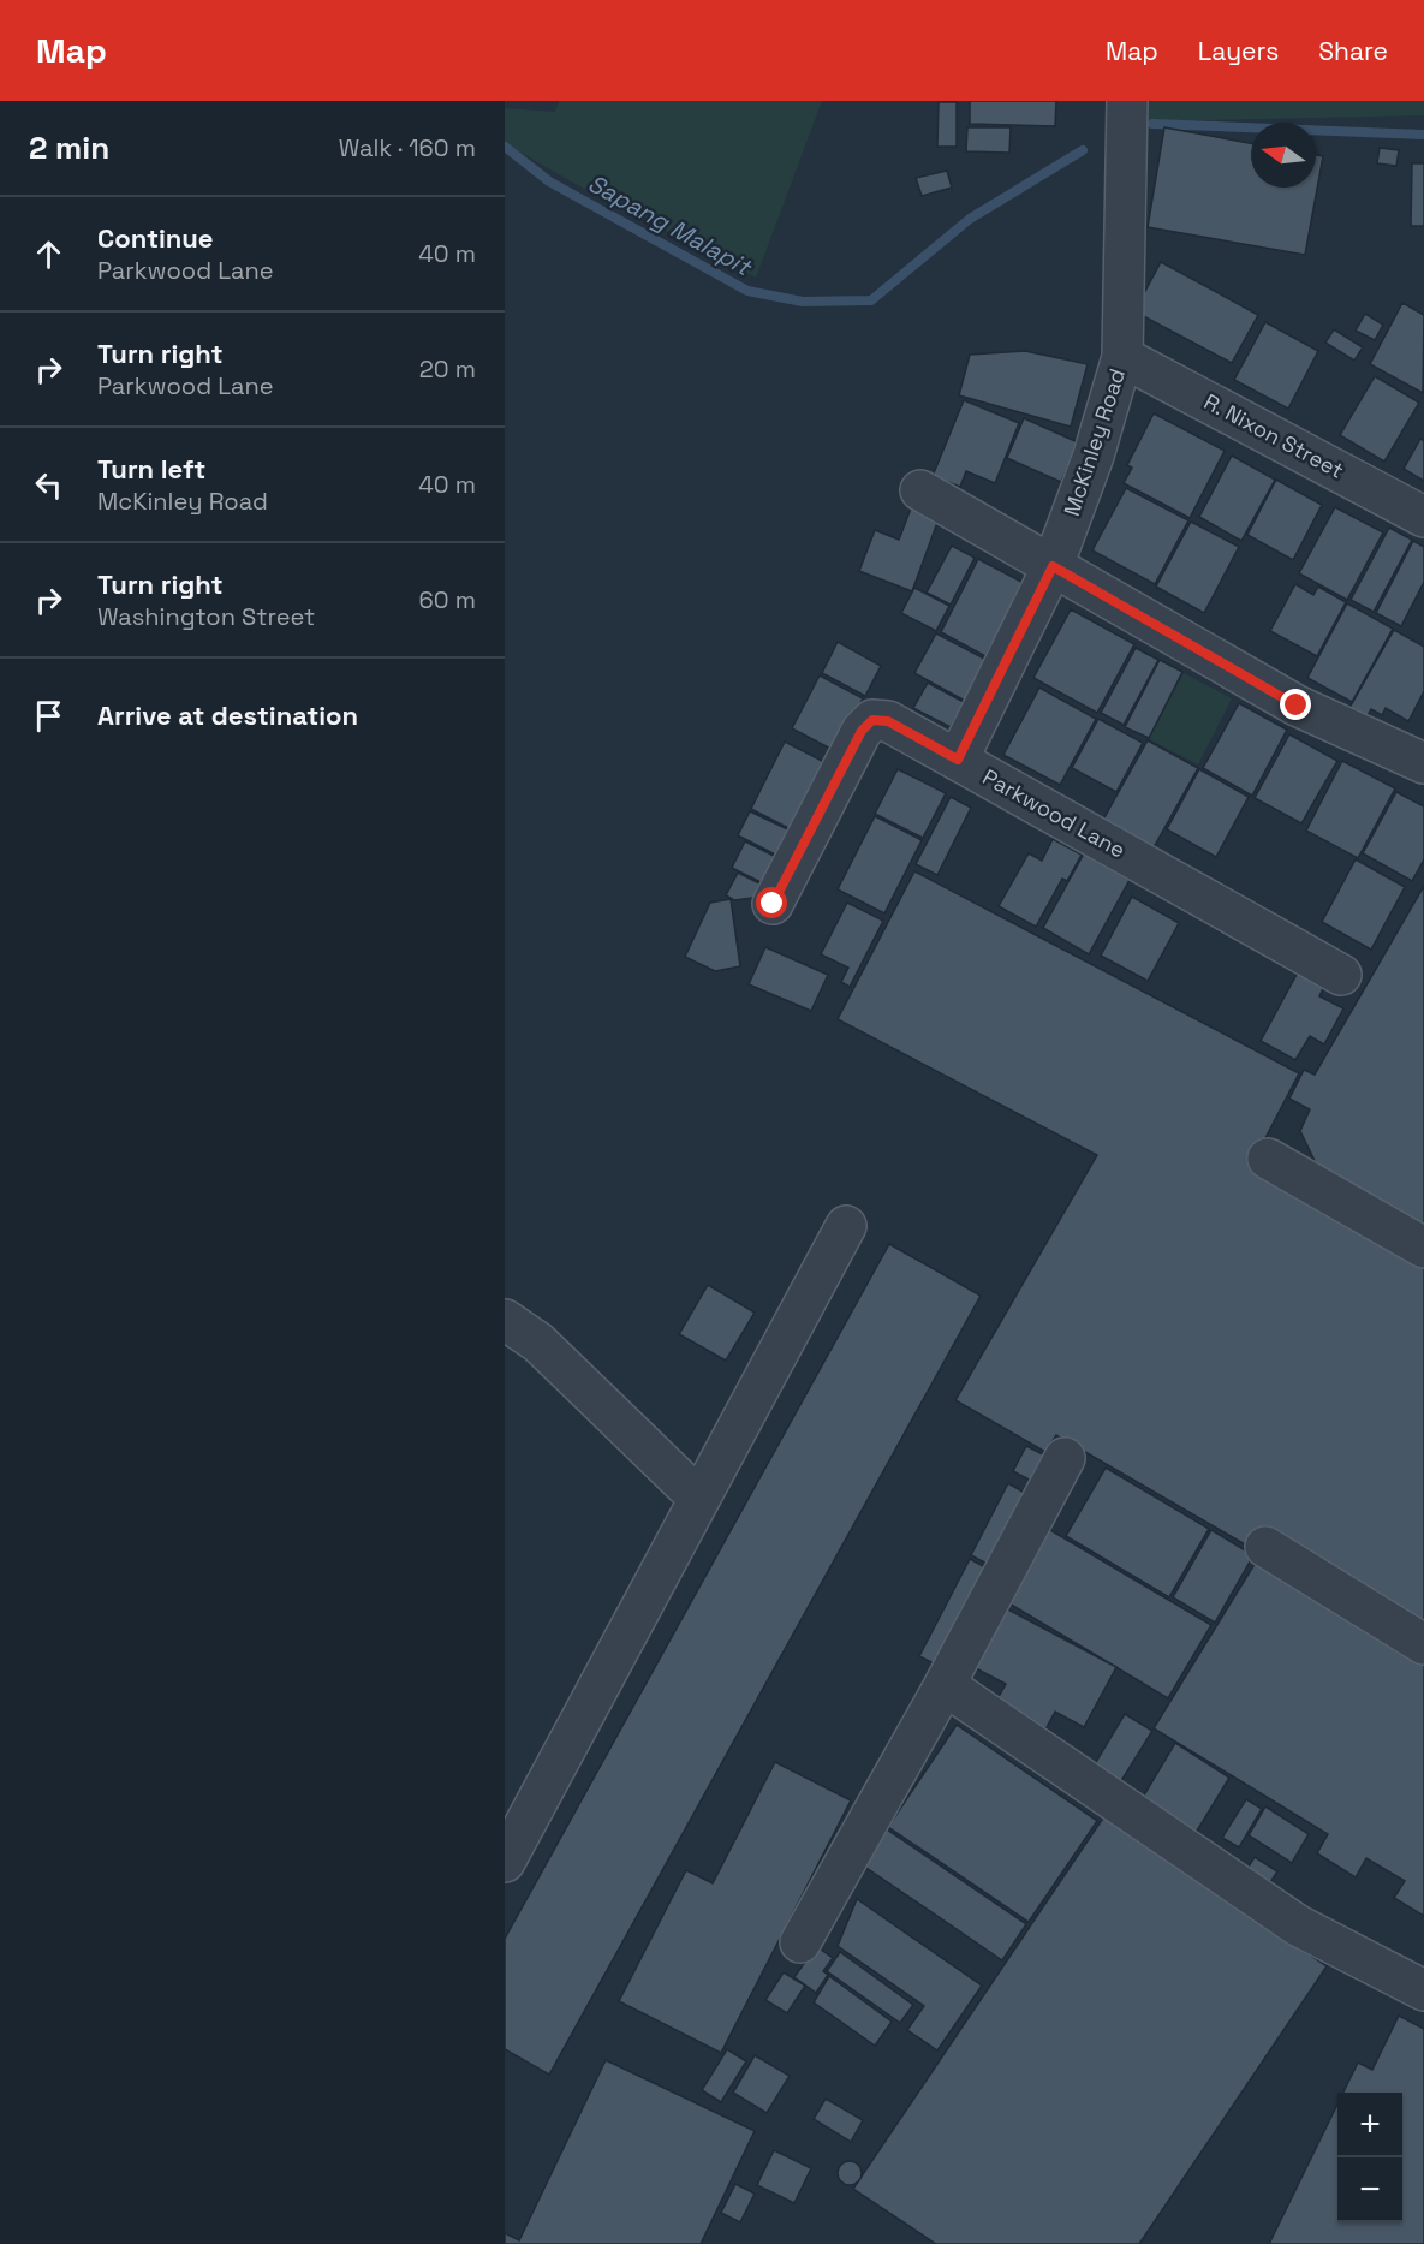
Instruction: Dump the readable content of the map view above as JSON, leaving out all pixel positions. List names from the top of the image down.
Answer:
{
  "streets": {
    "street": ["R. Nixon Street", "McKinley Road", "Parkwood Lane"]
  },
  "crossings": [
    ["R. Nixon Street", "McKinley Road"],
    ["McKinley Road", "Parkwood Lane"]
  ],
  "water": ["Sapang Malapit"],
  "north": "left",
  "page": {
    "header": "Map",
    "nav": ["Map", "Layers", "Share"],
    "heading": ["2 min", "Walk · 160 m"],
    "list": [
      ["Continue", "Parkwood Lane", "40 m"],
      ["Turn right", "Parkwood Lane", "20 m"],
      ["Turn left", "McKinley Road", "40 m"],
      ["Turn right", "Washington Street", "60 m"],
      "Arrive at destination"
    ],
    "map_buttons": ["+", "−"]
  }
}
